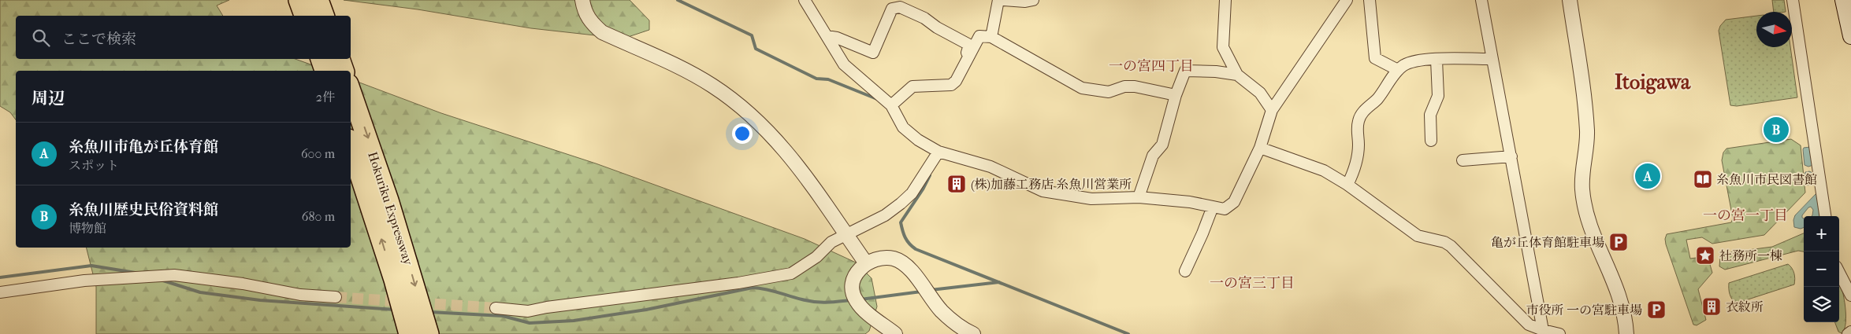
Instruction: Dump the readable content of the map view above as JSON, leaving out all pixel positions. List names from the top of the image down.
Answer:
{
  "streets": {
    "highway": ["Hokuriku Expressway"]
  },
  "districts": [
    "一の宮四丁目",
    "Itoigawa",
    "一の宮一丁目",
    "一の宮三丁目"
  ],
  "places": {
    "library": ["糸魚川市民図書館"],
    "building": ["(株)加藤工務店 糸魚川営業所", "衣紋所"],
    "parking": ["亀が丘体育館駐車場", "市役所 一の宮駐車場"],
    "place": ["社務所一棟"]
  },
  "north": "right",
  "page": {
    "search": "ここで検索",
    "heading": ["周辺", "2件"],
    "pins": ["B", "A"],
    "list": [
      {
        "mark": "A",
        "name": "糸魚川市亀が丘体育館",
        "note": "スポット",
        "value": "600 m"
      },
      {
        "mark": "B",
        "name": "糸魚川歴史民俗資料館",
        "note": "博物館",
        "value": "680 m"
      }
    ],
    "map_buttons": ["+", "−"]
  }
}
